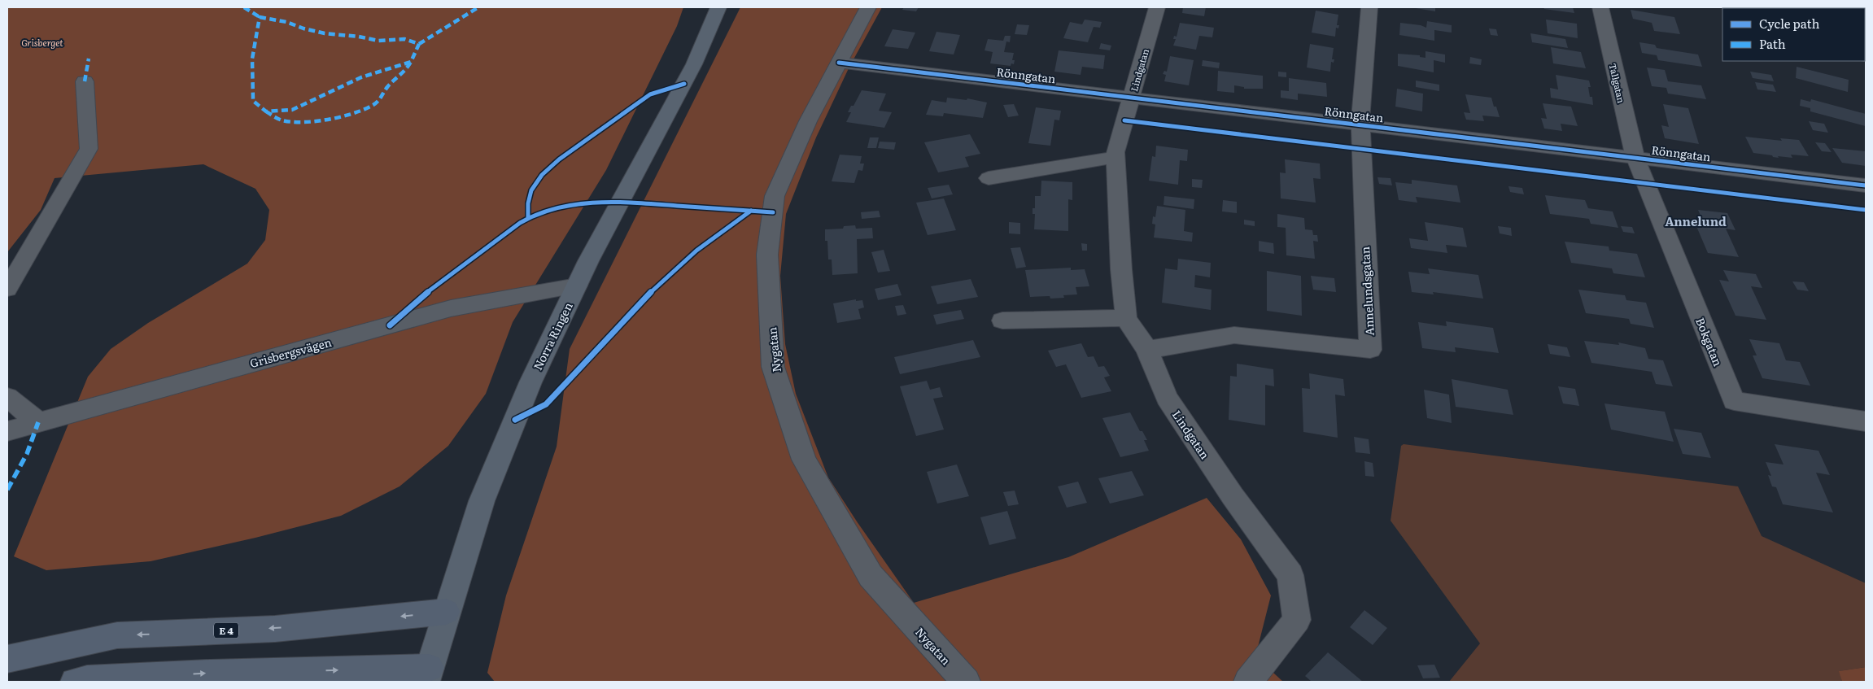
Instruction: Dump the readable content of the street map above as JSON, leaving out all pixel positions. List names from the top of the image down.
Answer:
{
  "streets": {
    "highway": ["E 4"],
    "main road": ["Norra Ringen"],
    "street": [
      "Lindgatan",
      "Rönngatan",
      "Tallgatan",
      "Annelundsgatan",
      "Bokgatan",
      "Nygatan",
      "Grisbergsvägen"
    ]
  },
  "crossings": [
    ["Lindgatan", "Rönngatan"],
    ["Lindgatan", "Annelundsgatan"],
    ["Rönngatan", "Tallgatan"],
    ["Rönngatan", "Annelundsgatan"],
    ["Rönngatan", "Bokgatan"],
    ["Rönngatan", "Nygatan"],
    ["Tallgatan", "Bokgatan"],
    ["Norra Ringen", "Grisbergsvägen"],
    ["Norra Ringen", "E 4"]
  ],
  "districts": ["Annelund"],
  "parks": ["Grisberget"],
  "legend": ["Cycle path", "Path"]
}
